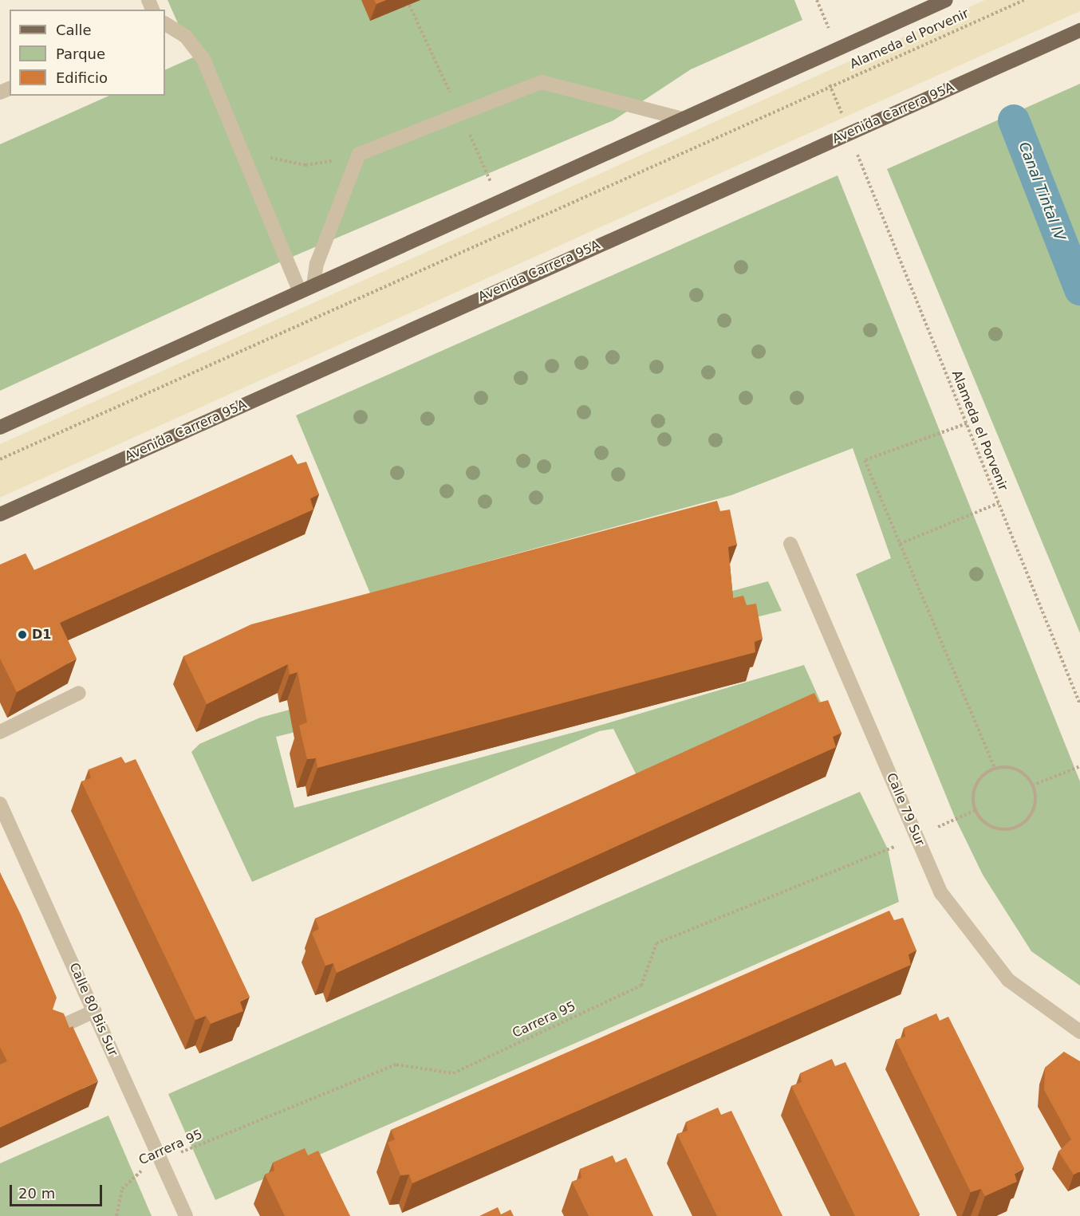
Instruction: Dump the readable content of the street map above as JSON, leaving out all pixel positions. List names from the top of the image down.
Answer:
{
  "streets": {
    "main road": ["Avenida Carrera 95A"],
    "street": ["Calle 79 Sur", "Calle 80 Bis Sur"],
    "path": ["Alameda el Porvenir", "Carrera 95"]
  },
  "crossings": [
    ["Calle 79 Sur", "Carrera 95"],
    ["Calle 80 Bis Sur", "Carrera 95"]
  ],
  "water": ["Canal Tintal IV"],
  "places": ["D1"],
  "legend": ["Calle", "Parque", "Edificio"],
  "scale_bar": "20 m"
}
